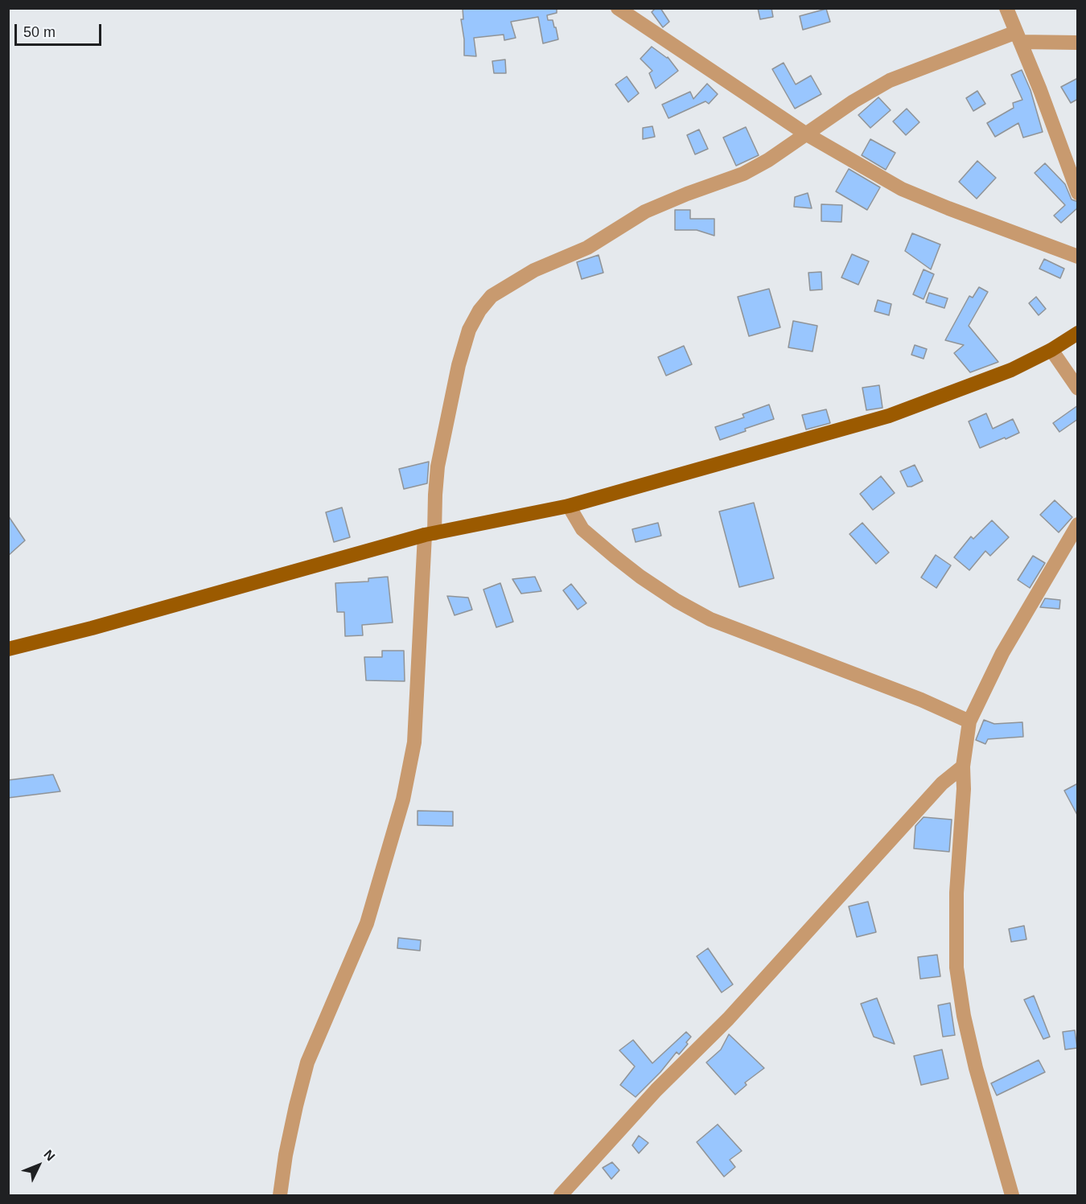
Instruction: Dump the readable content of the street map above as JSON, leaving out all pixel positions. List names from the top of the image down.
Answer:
{
  "scale_bar": "50 m",
  "north": "top right"
}
